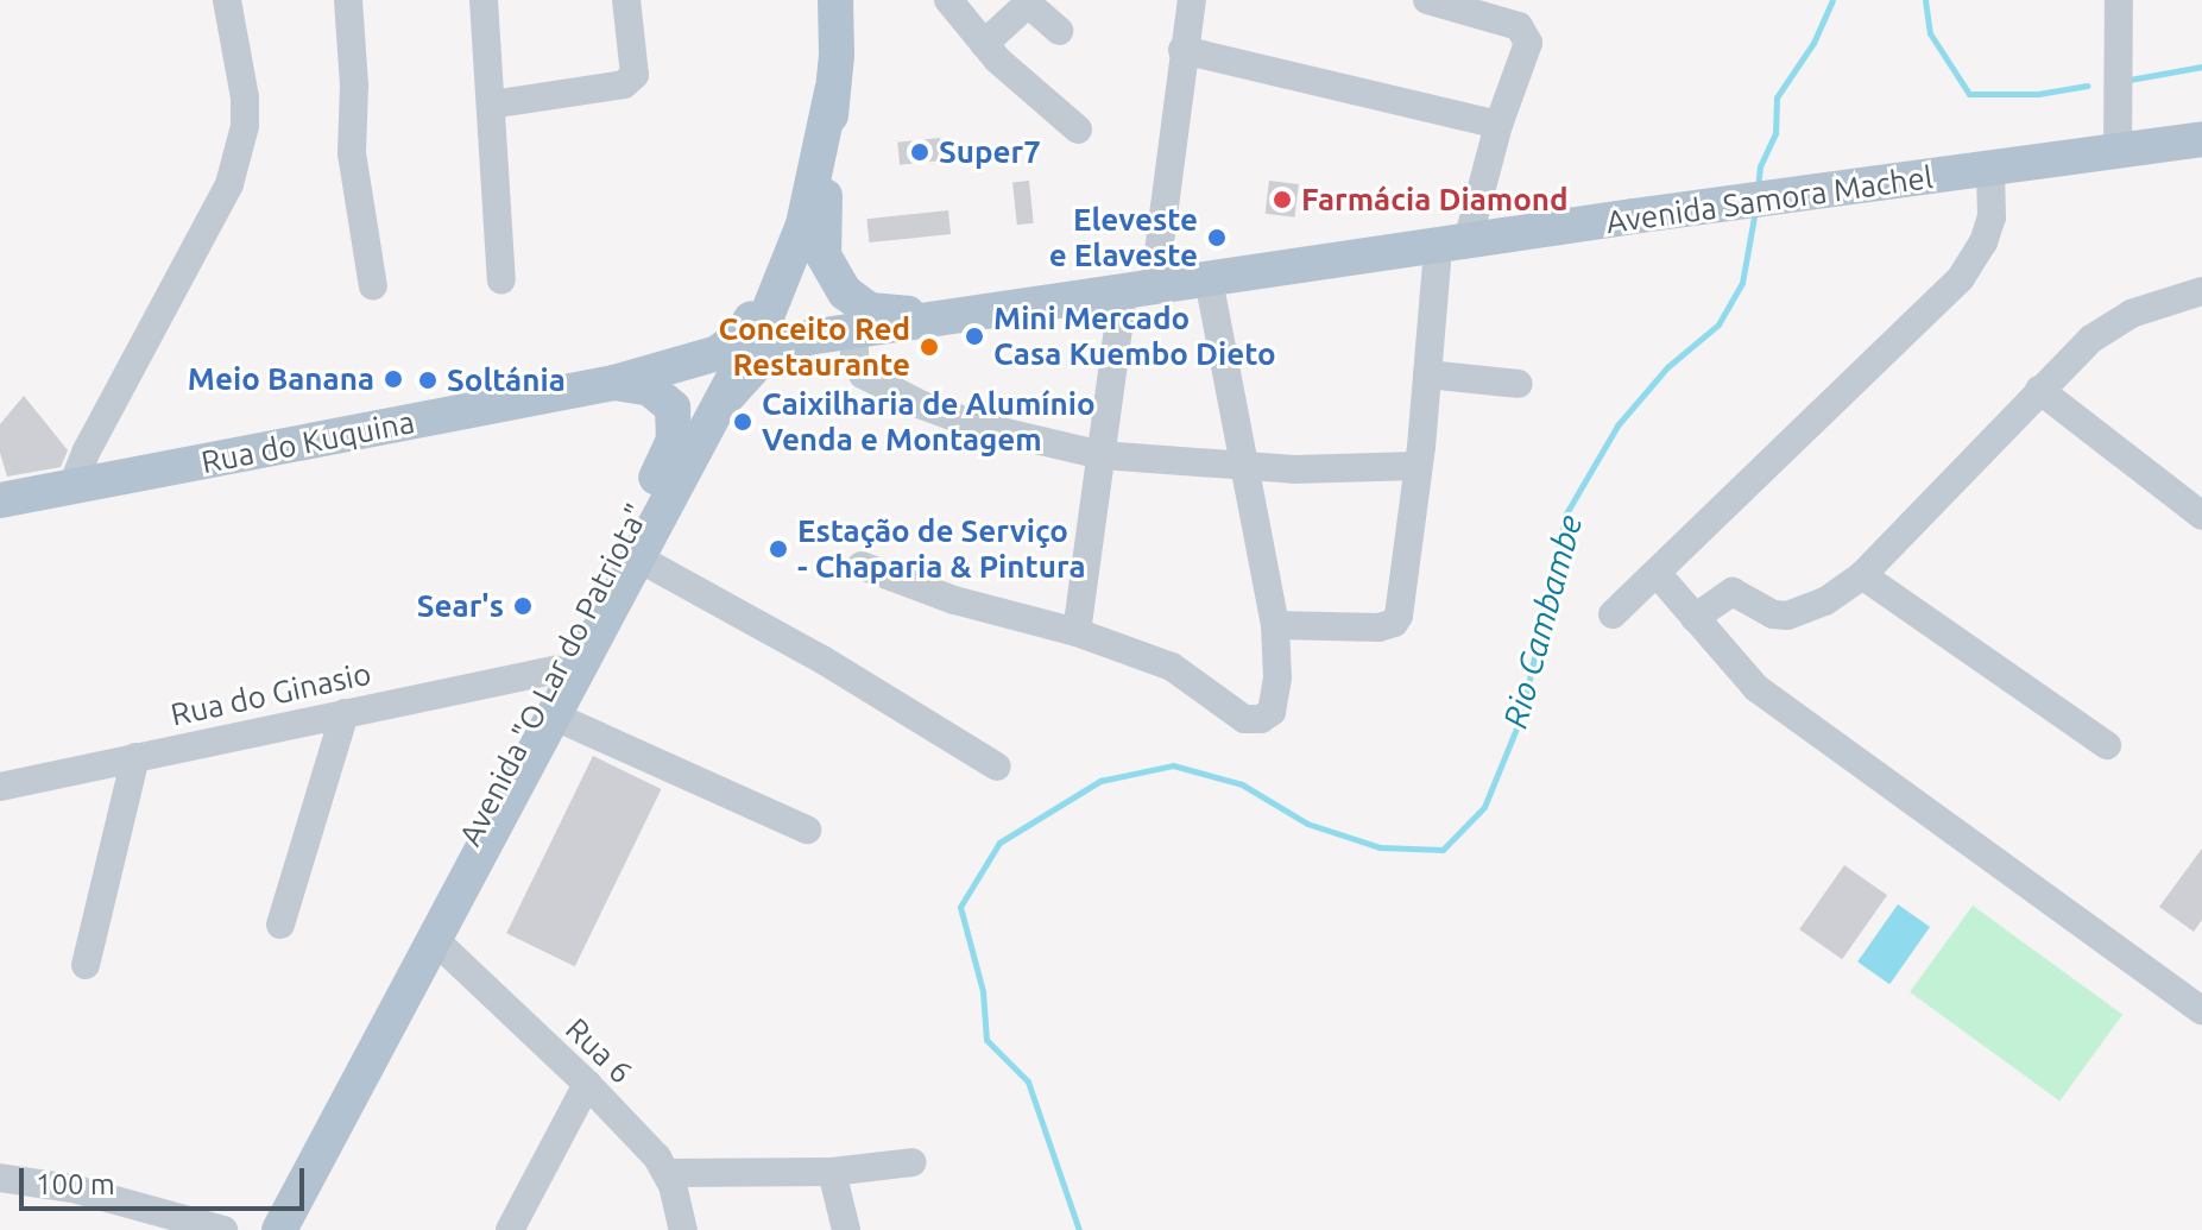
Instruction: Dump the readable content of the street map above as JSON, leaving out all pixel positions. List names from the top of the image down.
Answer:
{
  "streets": {
    "main road": ["Avenida Samora Machel", "Rua do Kuquina", "Avenida \"O Lar do Patriota\""],
    "street": ["Rua do Ginasio", "Rua 6"]
  },
  "crossings": [
    ["Avenida Samora Machel", "Avenida \"O Lar do Patriota\""],
    ["Rua do Kuquina", "Avenida \"O Lar do Patriota\""],
    ["Avenida \"O Lar do Patriota\"", "Rua do Ginasio"],
    ["Avenida \"O Lar do Patriota\"", "Rua 6"]
  ],
  "water": ["Rio Cambambe"],
  "places": [
    "Super7",
    "Farmácia Diamond",
    "Eleveste e Elaveste",
    "Mini Mercado Casa Kuembo Dieto",
    "Conceito Red Restaurante",
    "Meio Banana",
    "Soltánia",
    "Caixilharia de Alumínio Venda e Montagem",
    "Estação de Serviço - Chaparia & Pintura",
    "Sear's"
  ],
  "scale_bar": "100 m"
}
